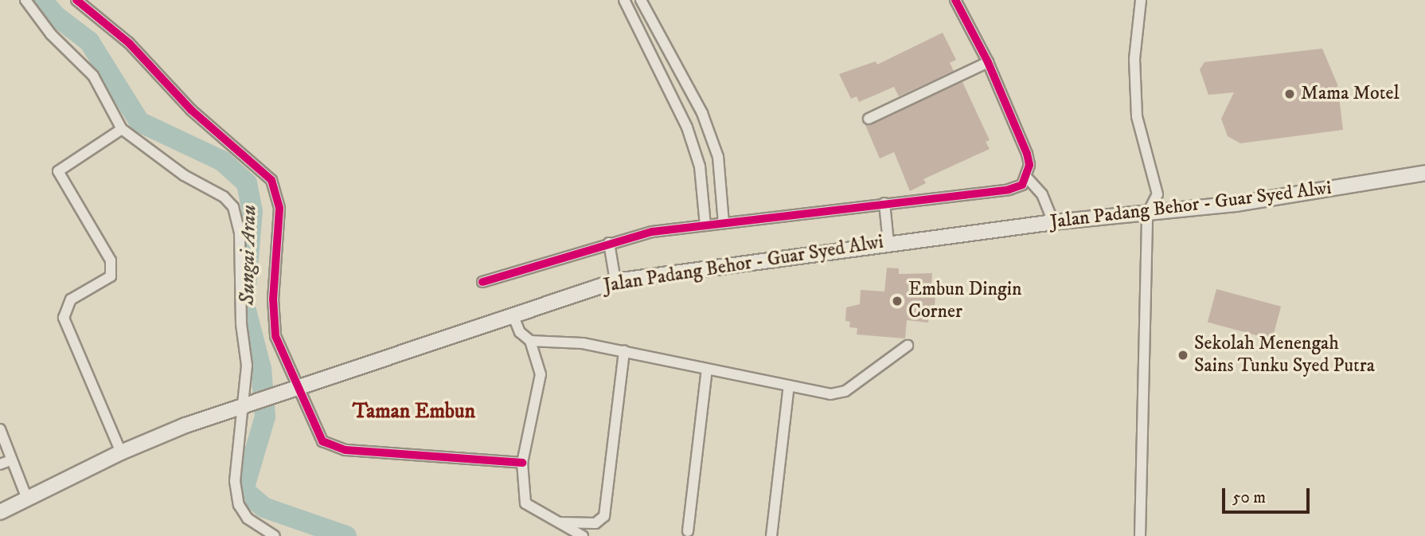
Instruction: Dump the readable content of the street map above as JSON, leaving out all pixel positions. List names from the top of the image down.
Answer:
{
  "streets": {
    "main road": ["Jalan Padang Behor - Guar Syed Alwi"]
  },
  "districts": ["Taman Embun"],
  "water": ["Sungai Arau"],
  "places": ["Mama Motel", "Embun Dingin Corner", "Sekolah Menengah Sains Tunku Syed Putra"],
  "scale_bar": "50 m"
}
